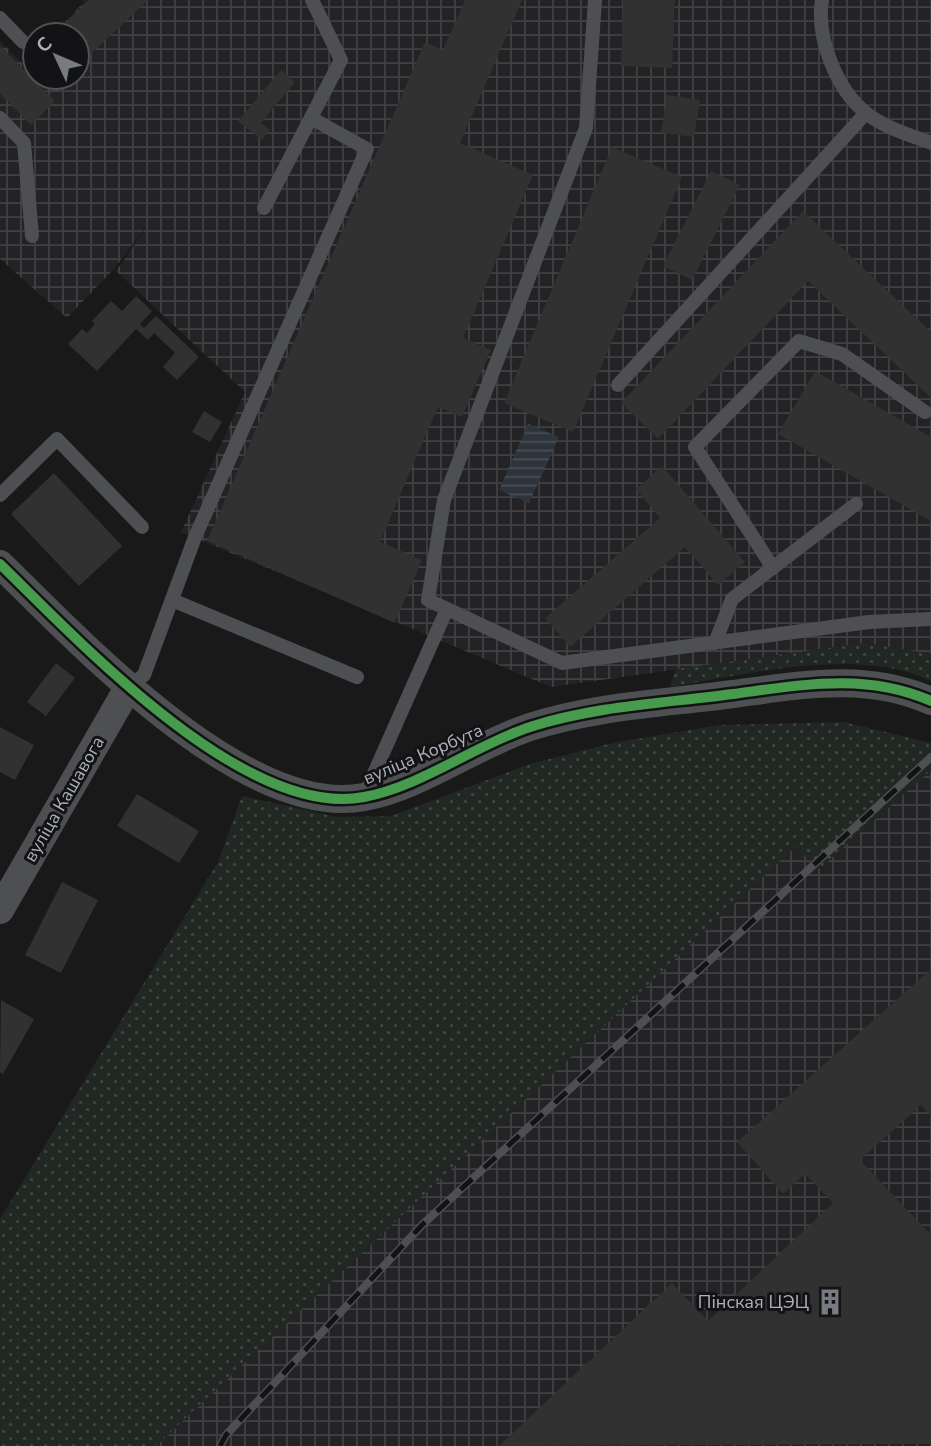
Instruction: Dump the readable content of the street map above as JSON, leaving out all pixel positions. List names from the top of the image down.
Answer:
{
  "streets": {
    "street": ["вуліца Корбута", "вуліца Кашавога"]
  },
  "crossings": [
    ["вуліца Корбута", "вуліца Кашавога"]
  ],
  "places": {
    "building": ["Пінская ЦЭЦ"]
  },
  "north": "top left"
}
